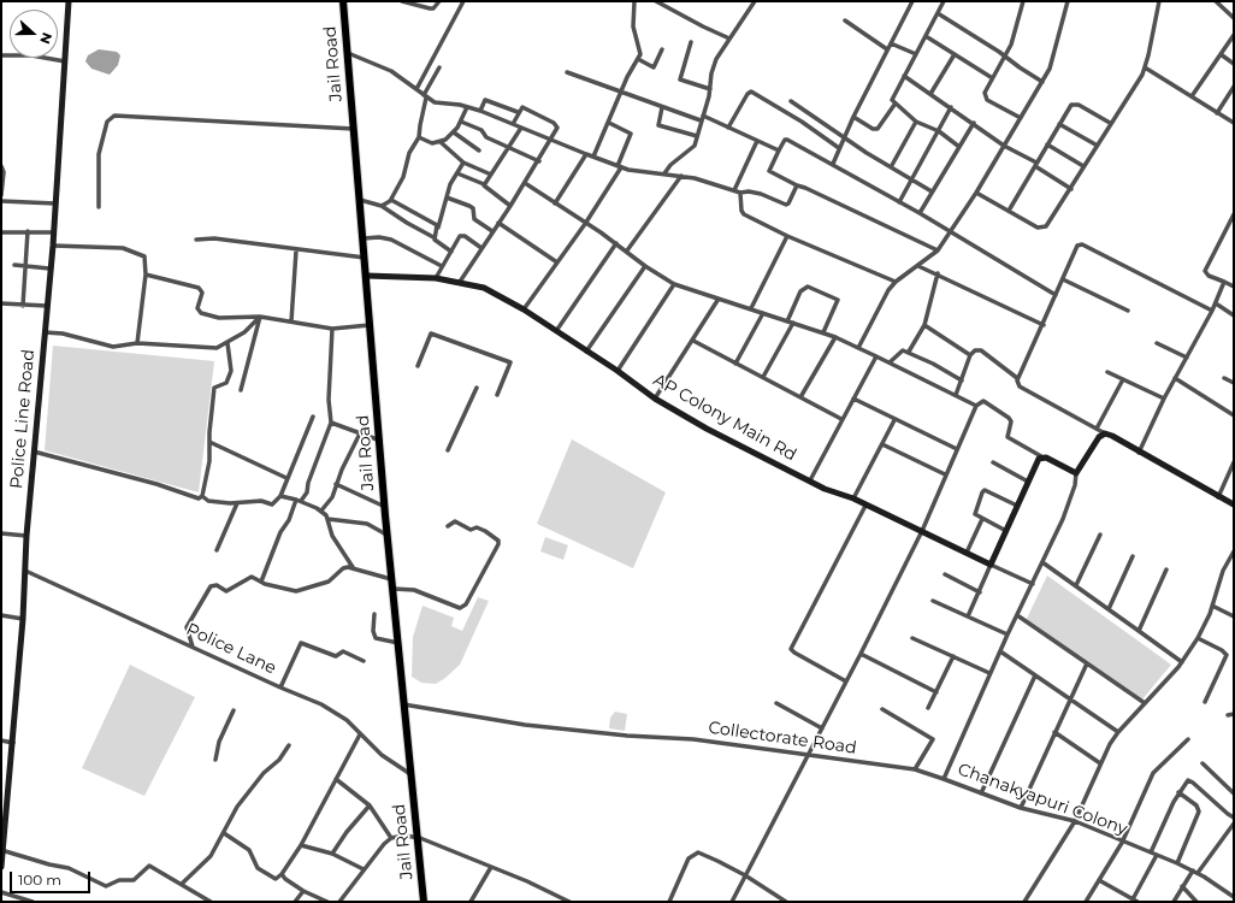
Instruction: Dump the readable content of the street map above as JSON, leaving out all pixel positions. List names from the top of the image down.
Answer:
{
  "streets": {
    "main road": ["Jail Road"],
    "street": [
      "AP Colony Main Rd",
      "Police Line Road",
      "Police Lane",
      "Collectorate Road",
      "Chanakyapuri Colony"
    ]
  },
  "crossings": [
    ["Jail Road", "AP Colony Main Rd"],
    ["Jail Road", "Police Lane"],
    ["Jail Road", "Collectorate Road"],
    ["Police Line Road", "Police Lane"],
    ["Collectorate Road", "Chanakyapuri Colony"]
  ],
  "scale_bar": "100 m",
  "north": "right"
}
